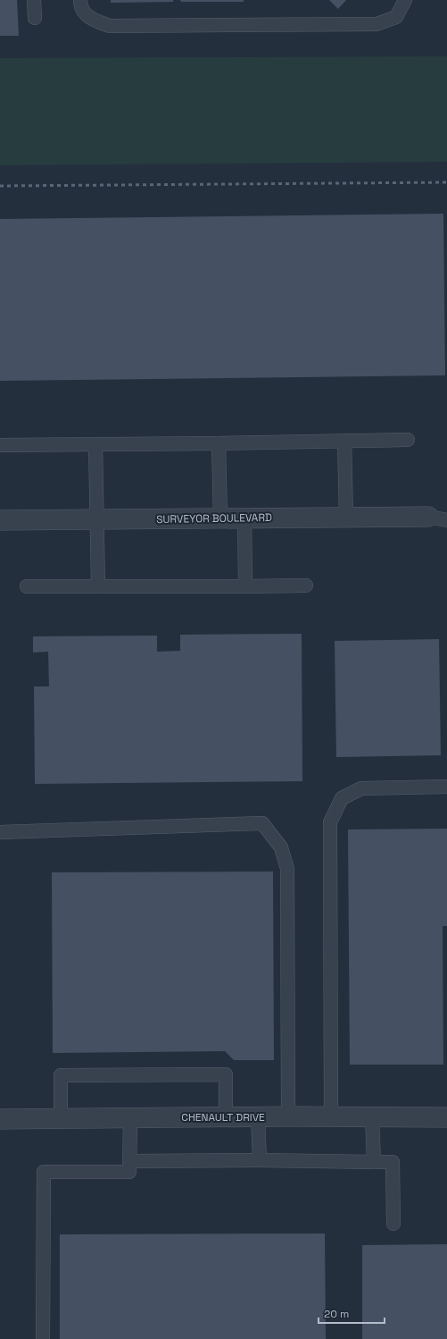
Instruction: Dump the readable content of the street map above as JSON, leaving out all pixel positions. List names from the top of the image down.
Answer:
{
  "streets": {
    "street": ["SURVEYOR BOULEVARD", "CHENAULT DRIVE"]
  },
  "scale_bar": "20 m"
}
